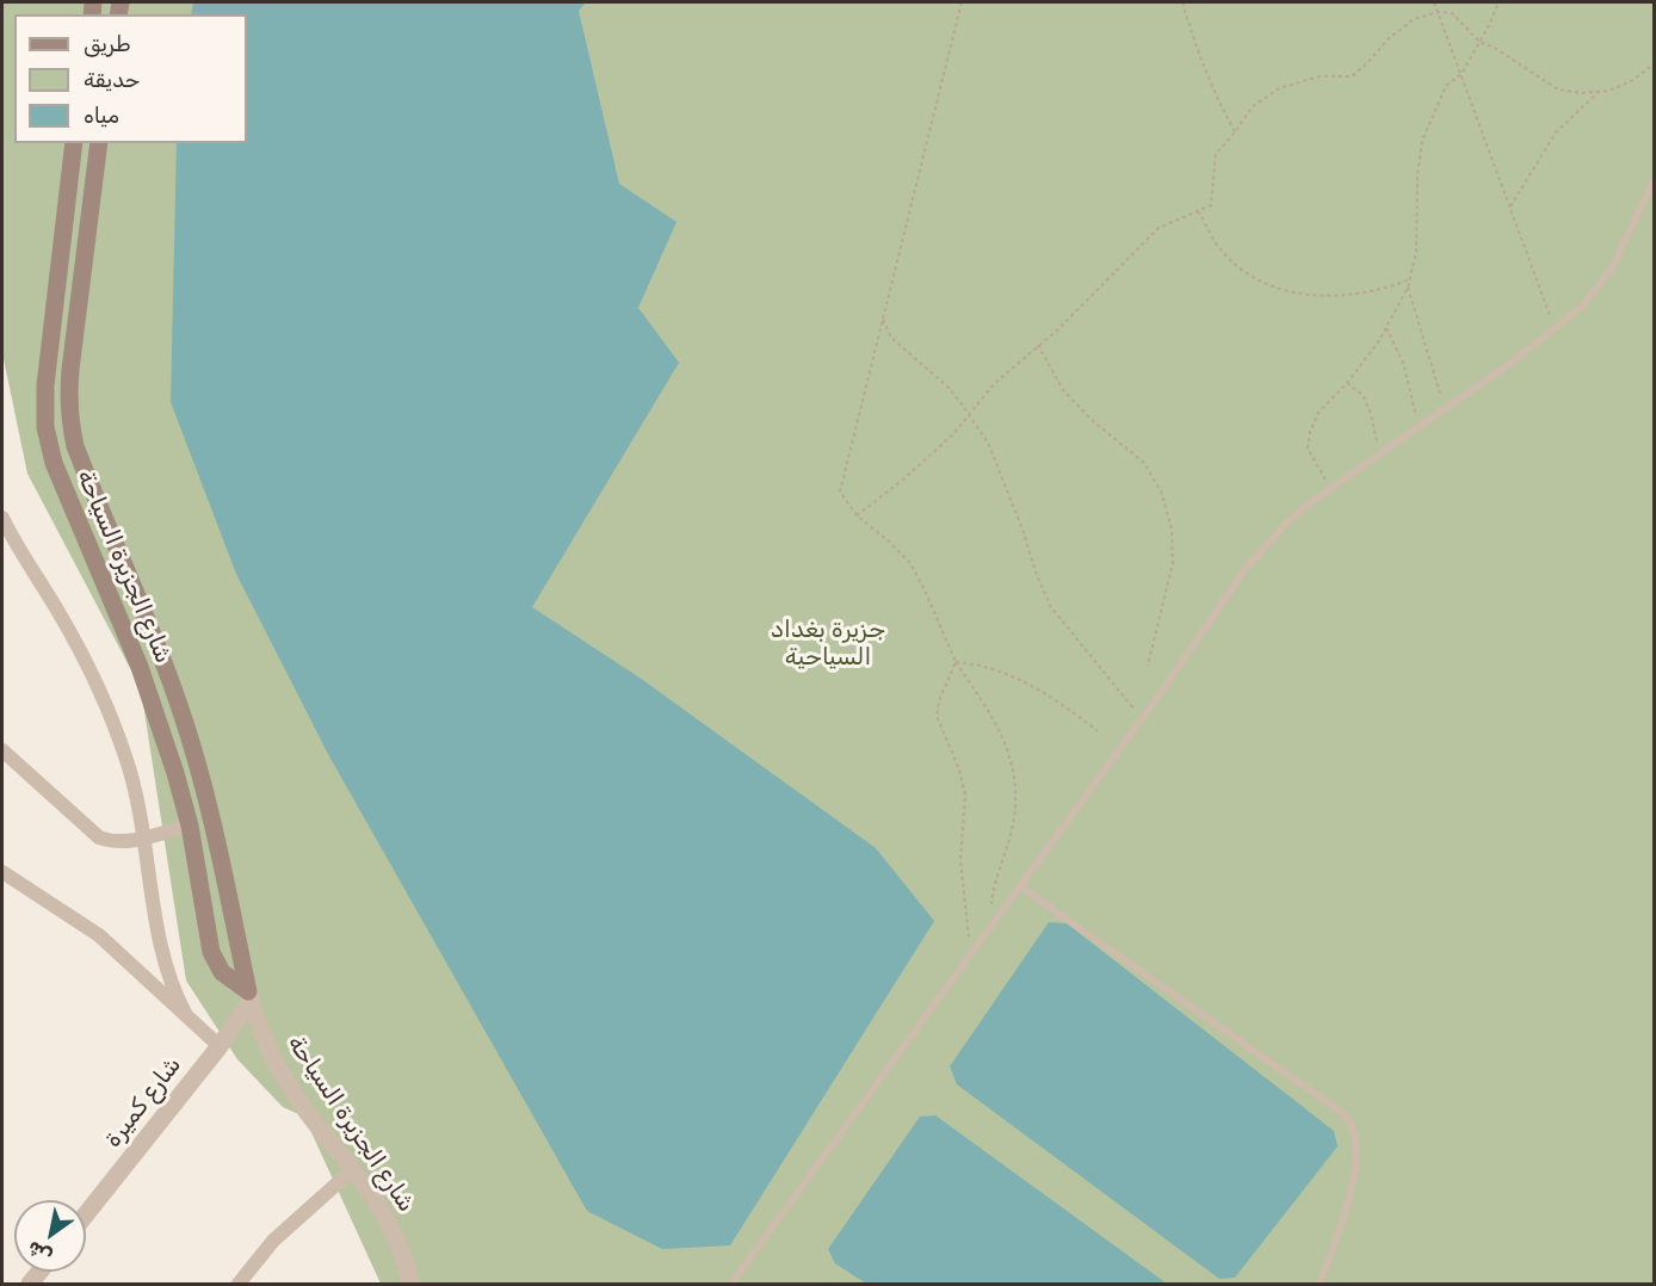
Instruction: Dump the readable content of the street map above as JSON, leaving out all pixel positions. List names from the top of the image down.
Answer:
{
  "streets": {
    "main road": ["شارع الجزيرة السياحة"],
    "street": ["شارع كميرة"]
  },
  "crossings": [
    ["شارع الجزيرة السياحة", "شارع كميرة"]
  ],
  "parks": ["جزيرة بغداد السياحية"],
  "legend": ["طريق", "حديقة", "مياه"],
  "north": "bottom left"
}
